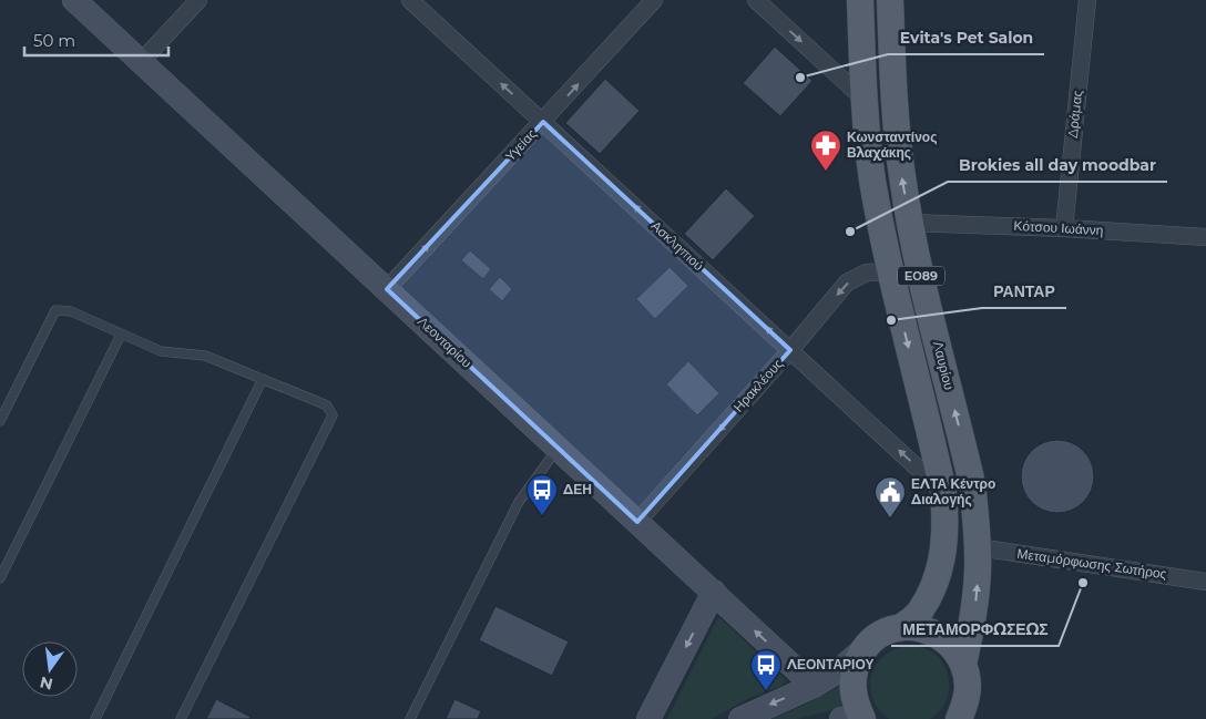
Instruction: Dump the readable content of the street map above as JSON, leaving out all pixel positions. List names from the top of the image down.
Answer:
{
  "streets": {
    "main road": ["ΕΟ89", "Λαυρίου"],
    "street": [
      "Δράμας",
      "Υγείας",
      "Κότσου Ιωάννη",
      "Ασκληπιού",
      "Λεονταρίου",
      "Ηρακλέους",
      "Μεταμόρφωσης Σωτήρος"
    ]
  },
  "crossings": [
    ["Δράμας", "Κότσου Ιωάννη"],
    ["Υγείας", "Ασκληπιού"],
    ["Υγείας", "Λεονταρίου"],
    ["Κότσου Ιωάννη", "Λαυρίου"],
    ["Ασκληπιού", "Λαυρίου"],
    ["Ασκληπιού", "Ηρακλέους"],
    ["Λεονταρίου", "Ηρακλέους"],
    ["Λαυρίου", "Ηρακλέους"],
    ["Λαυρίου", "Μεταμόρφωσης Σωτήρος"]
  ],
  "one_way": ["Υγείας", "Ασκληπιού", "Ηρακλέους"],
  "places": {
    "other": [
      "Evita's Pet Salon",
      "Brokies all day moodbar",
      "ΡΑΝΤΑΡ",
      "ΜΕΤΑΜΟΡΦΩΣΕΩΣ"
    ],
    "pharmacy": ["Κωνσταντίνος Βλαχάκης"],
    "bus stop": ["ΔΕΗ", "ΛΕΟΝΤΑΡΙΟΥ"],
    "public building": ["ΕΛΤΑ Κέντρο Διαλογής"]
  },
  "scale_bar": "50 m",
  "north": "bottom"
}
